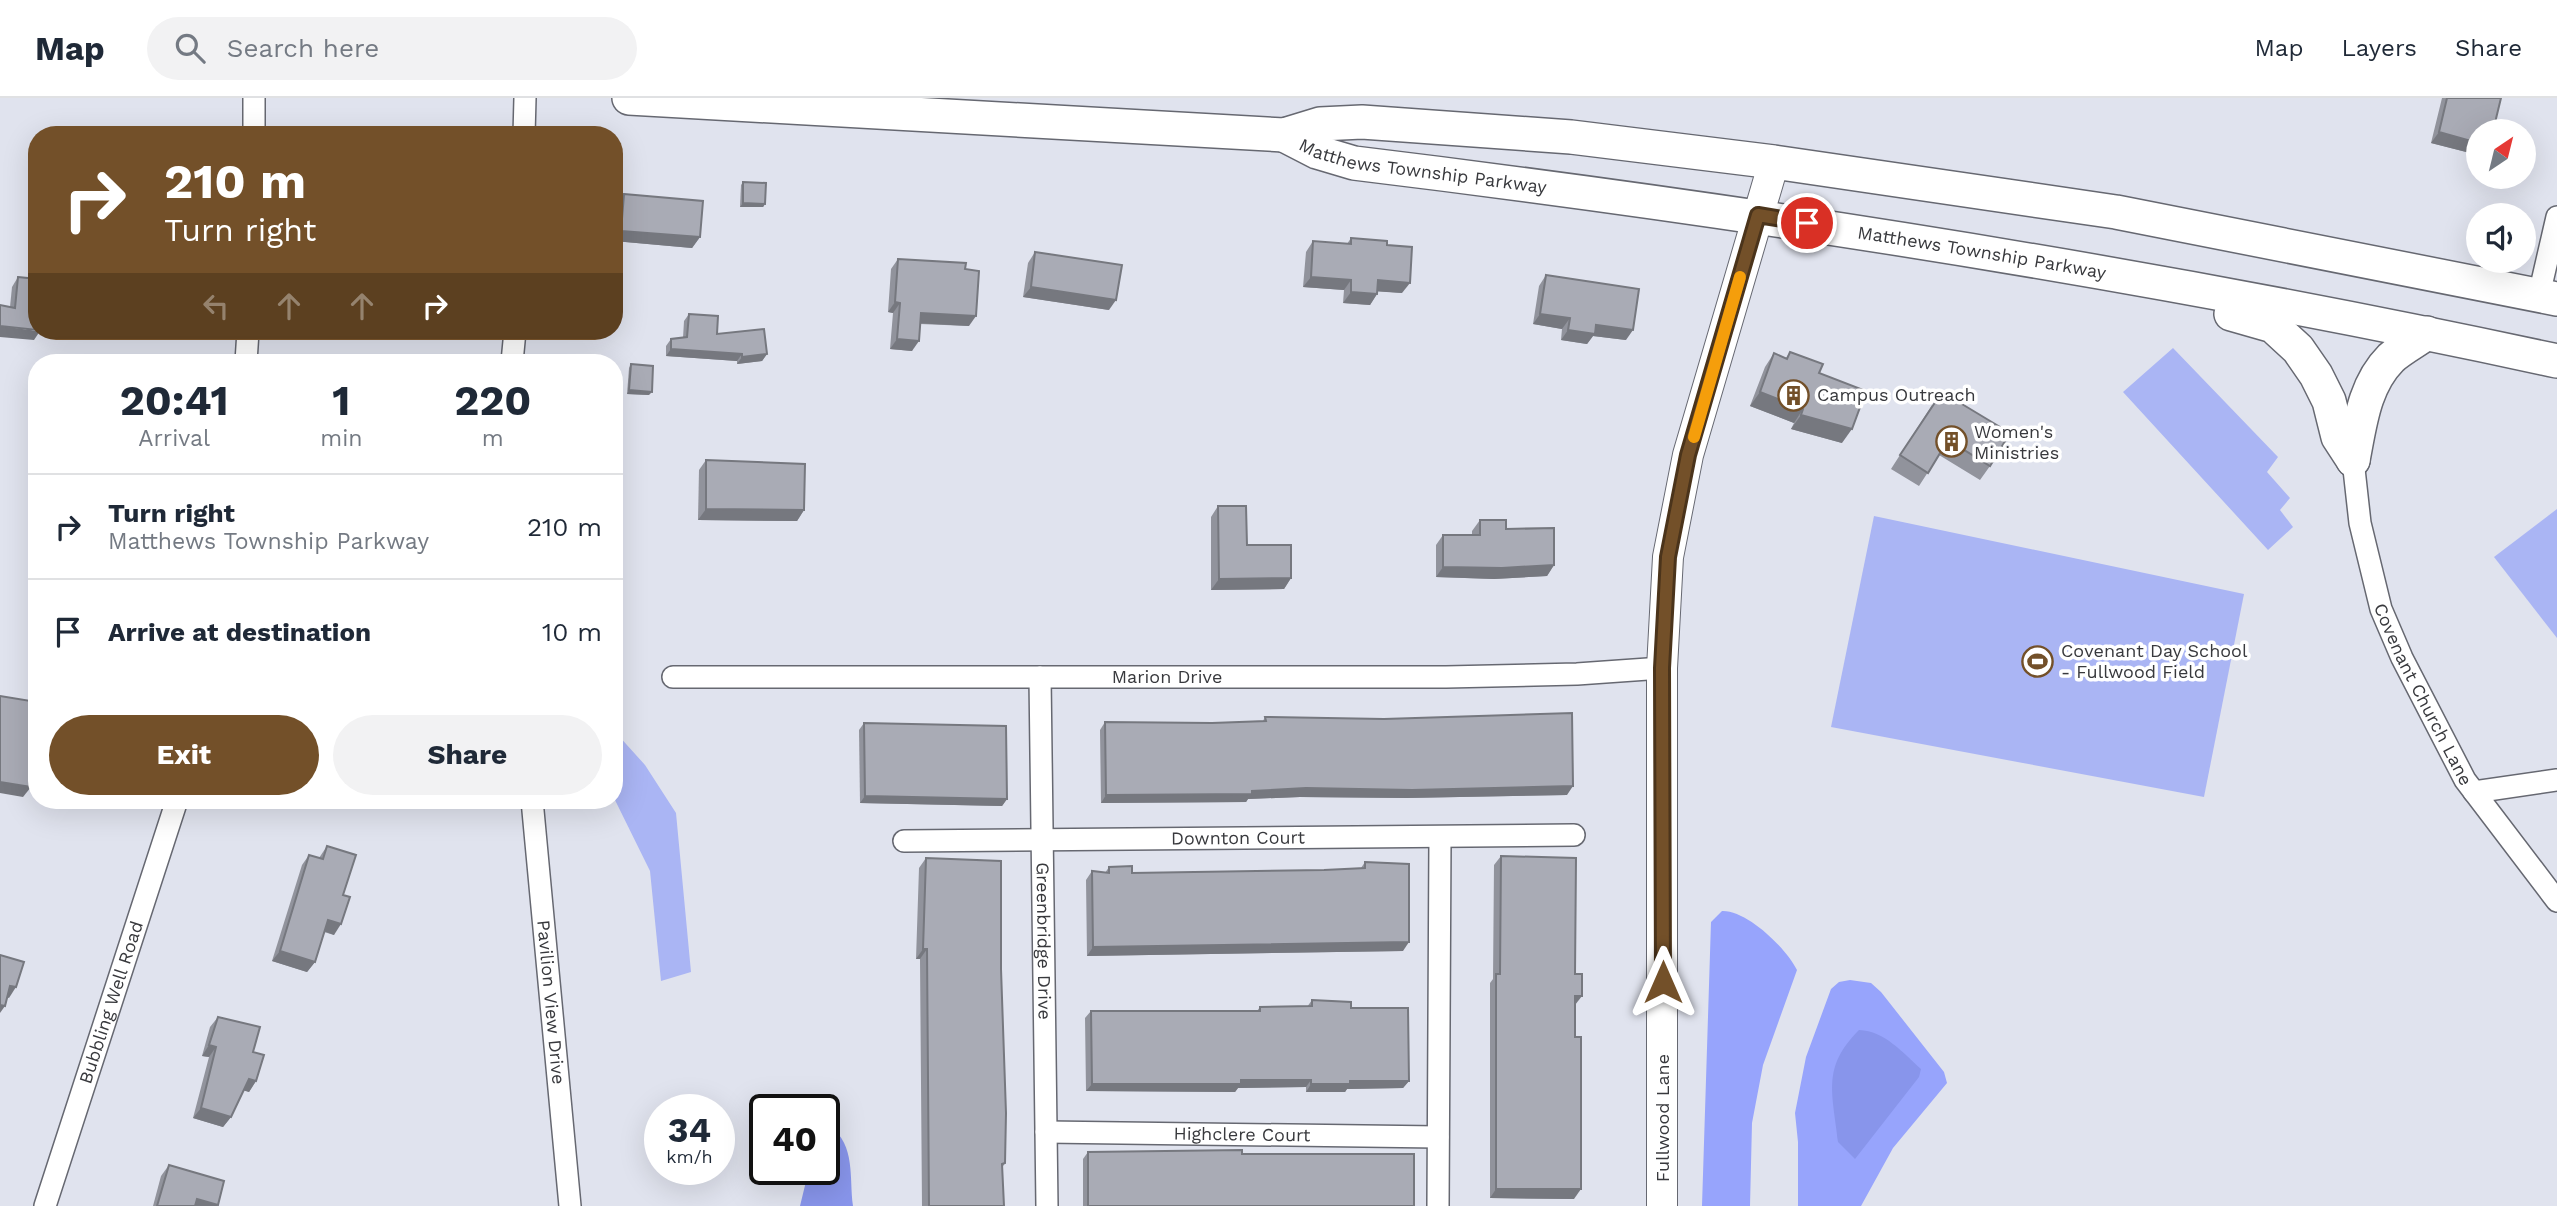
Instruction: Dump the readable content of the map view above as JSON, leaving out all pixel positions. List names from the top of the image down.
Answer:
{
  "streets": {
    "main road": ["Matthews Township Parkway"],
    "street": [
      "Marion Drive",
      "Covenant Church Lane",
      "Downton Court",
      "Greenbridge Drive",
      "Bubbling Well Road",
      "Pavilion View Drive",
      "Fullwood Lane",
      "Highclere Court"
    ]
  },
  "crossings": [
    ["Matthews Township Parkway", "Fullwood Lane"],
    ["Marion Drive", "Greenbridge Drive"],
    ["Marion Drive", "Fullwood Lane"],
    ["Downton Court", "Greenbridge Drive"],
    ["Greenbridge Drive", "Highclere Court"]
  ],
  "places": {
    "building": ["Campus Outreach", "Women's Ministries"],
    "sports": ["Covenant Day School - Fullwood Field"]
  },
  "north": "top right",
  "page": {
    "header": "Map",
    "search": "Search here",
    "nav": ["Map", "Layers", "Share"],
    "turn": ["210 m", "Turn right"],
    "eta": [
      "20:41",
      "Arrival",
      "1",
      "min",
      "220",
      "m"
    ],
    "list": [
      {
        "name": "Turn right",
        "note": "Matthews Township Parkway",
        "value": "210 m"
      },
      {
        "name": "Arrive at destination",
        "value": "10 m"
      }
    ],
    "buttons": ["Exit", "Share"],
    "speed": "34 km/h",
    "limit": "40"
  }
}
